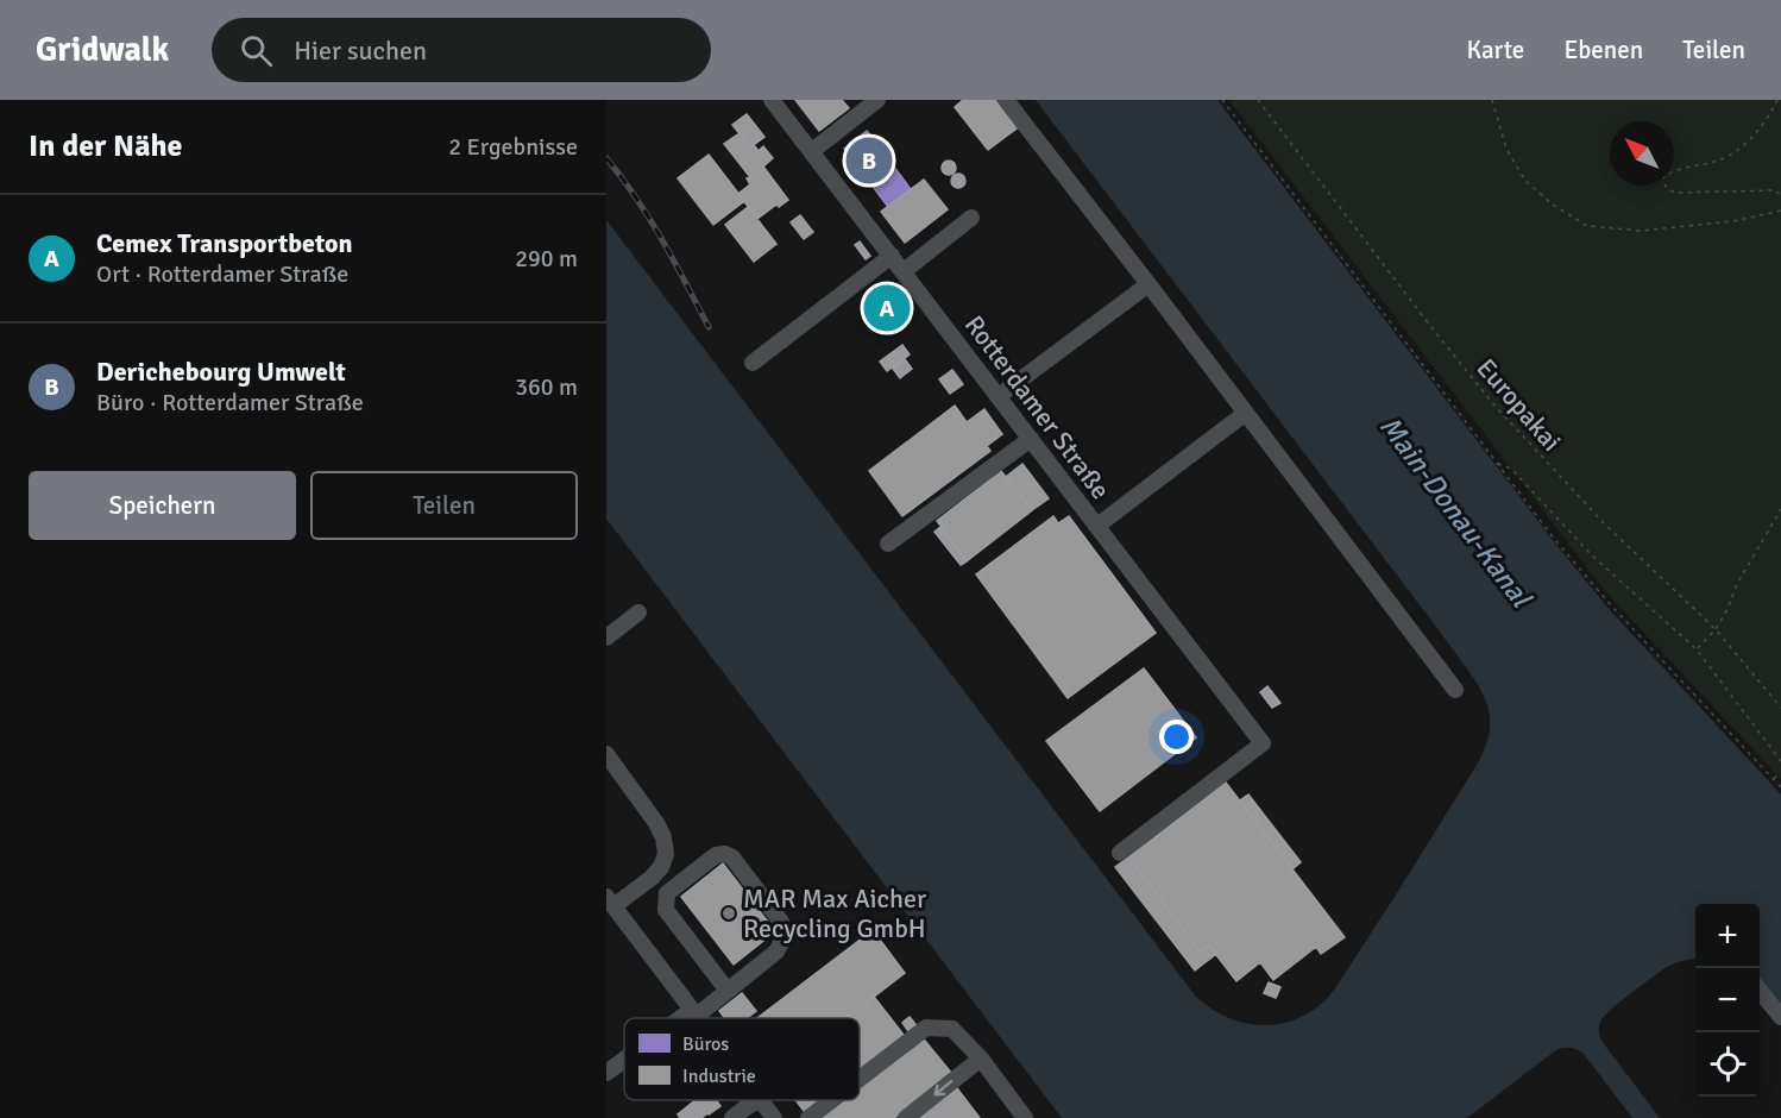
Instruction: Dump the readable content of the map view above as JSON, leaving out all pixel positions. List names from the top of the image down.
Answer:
{
  "streets": {
    "street": ["Rotterdamer Straße"],
    "path": ["Europakai"]
  },
  "water": ["Main-Donau-Kanal"],
  "places": ["MAR Max Aicher Recycling GmbH"],
  "legend": ["Büros", "Industrie"],
  "north": "top left",
  "page": {
    "header": "Gridwalk",
    "search": "Hier suchen",
    "nav": ["Karte", "Ebenen", "Teilen"],
    "heading": ["In der Nähe", "2 Ergebnisse"],
    "pins": ["B", "A"],
    "list": [
      {
        "mark": "A",
        "name": "Cemex Transportbeton",
        "note": "Ort · Rotterdamer Straße",
        "value": "290 m"
      },
      {
        "mark": "B",
        "name": "Derichebourg Umwelt",
        "note": "Büro · Rotterdamer Straße",
        "value": "360 m"
      }
    ],
    "buttons": ["Speichern", "Teilen"],
    "map_buttons": ["+", "−"]
  }
}
